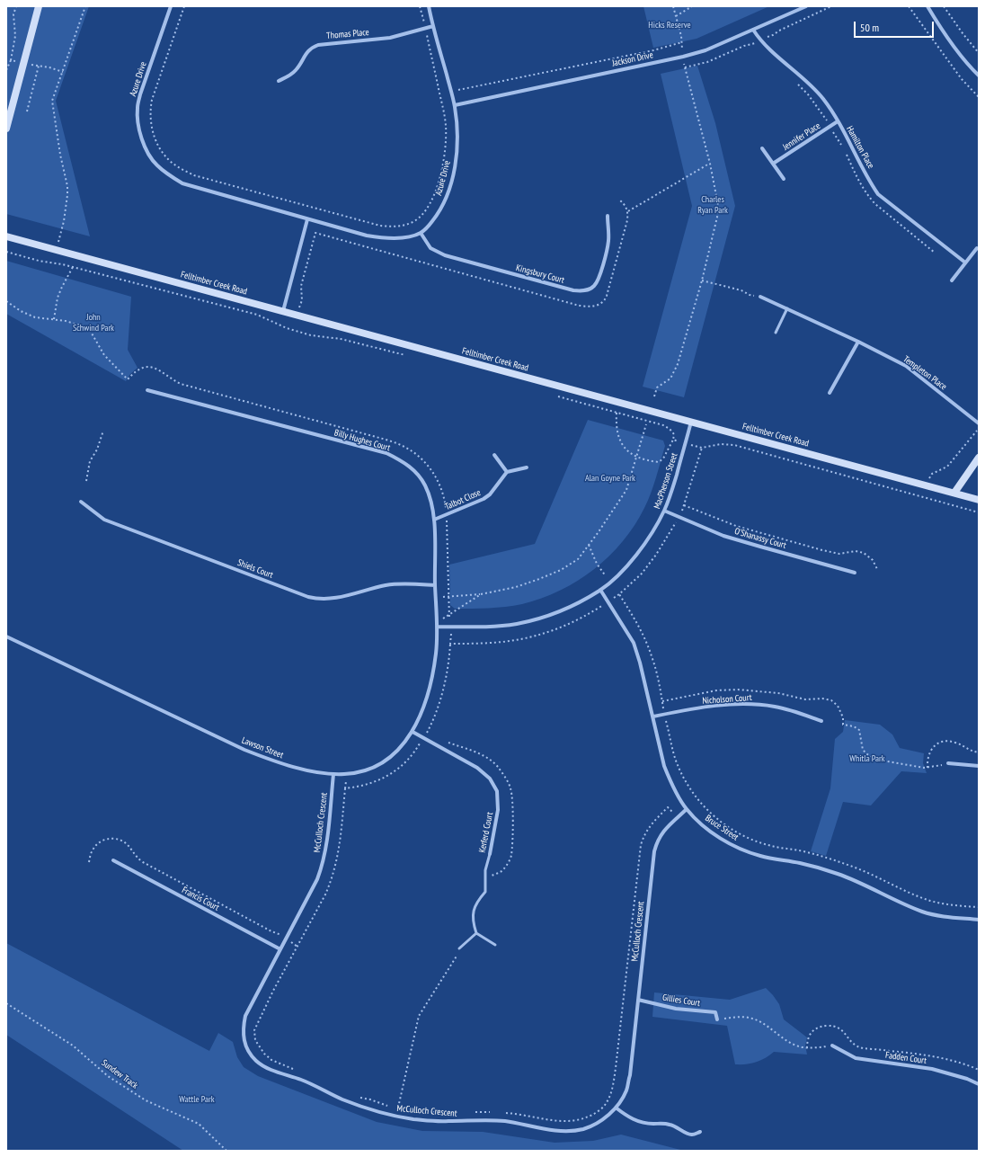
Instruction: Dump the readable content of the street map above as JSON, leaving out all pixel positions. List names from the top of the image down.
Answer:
{
  "streets": {
    "main road": ["Felltimber Creek Road"],
    "street": [
      "Thomas Place",
      "Jackson Drive",
      "Azure Drive",
      "Jennifer Place",
      "Hamilton Place",
      "Kingsbury Court",
      "Templeton Place",
      "Billy Hughes Court",
      "MacPherson Street",
      "Talbot Close",
      "O'Shanassy Court",
      "Shiels Court",
      "Nicholson Court",
      "Lawson Street",
      "McCulloch Crescent",
      "Bruce Street",
      "Kerferd Court",
      "Francis Court",
      "Gillies Court",
      "Fadden Court"
    ],
    "path": ["Sundew Track"]
  },
  "crossings": [
    ["Thomas Place", "Azure Drive"],
    ["Jackson Drive", "Azure Drive"],
    ["Jackson Drive", "Hamilton Place"],
    ["Azure Drive", "Kingsbury Court"],
    ["Jennifer Place", "Hamilton Place"],
    ["Felltimber Creek Road", "MacPherson Street"],
    ["Billy Hughes Court", "MacPherson Street"],
    ["Billy Hughes Court", "Talbot Close"],
    ["Billy Hughes Court", "Shiels Court"],
    ["Billy Hughes Court", "Lawson Street"],
    ["MacPherson Street", "O'Shanassy Court"],
    ["MacPherson Street", "Lawson Street"],
    ["MacPherson Street", "Bruce Street"],
    ["Nicholson Court", "Bruce Street"],
    ["Lawson Street", "McCulloch Crescent"],
    ["Lawson Street", "Kerferd Court"],
    ["McCulloch Crescent", "Bruce Street"],
    ["McCulloch Crescent", "Francis Court"],
    ["McCulloch Crescent", "Gillies Court"]
  ],
  "parks": [
    "Hicks Reserve",
    "Charles Ryan Park",
    "John Schwind Park",
    "Alan Goyne Park",
    "Whitla Park",
    "Wattle Park"
  ],
  "scale_bar": "50 m"
}
